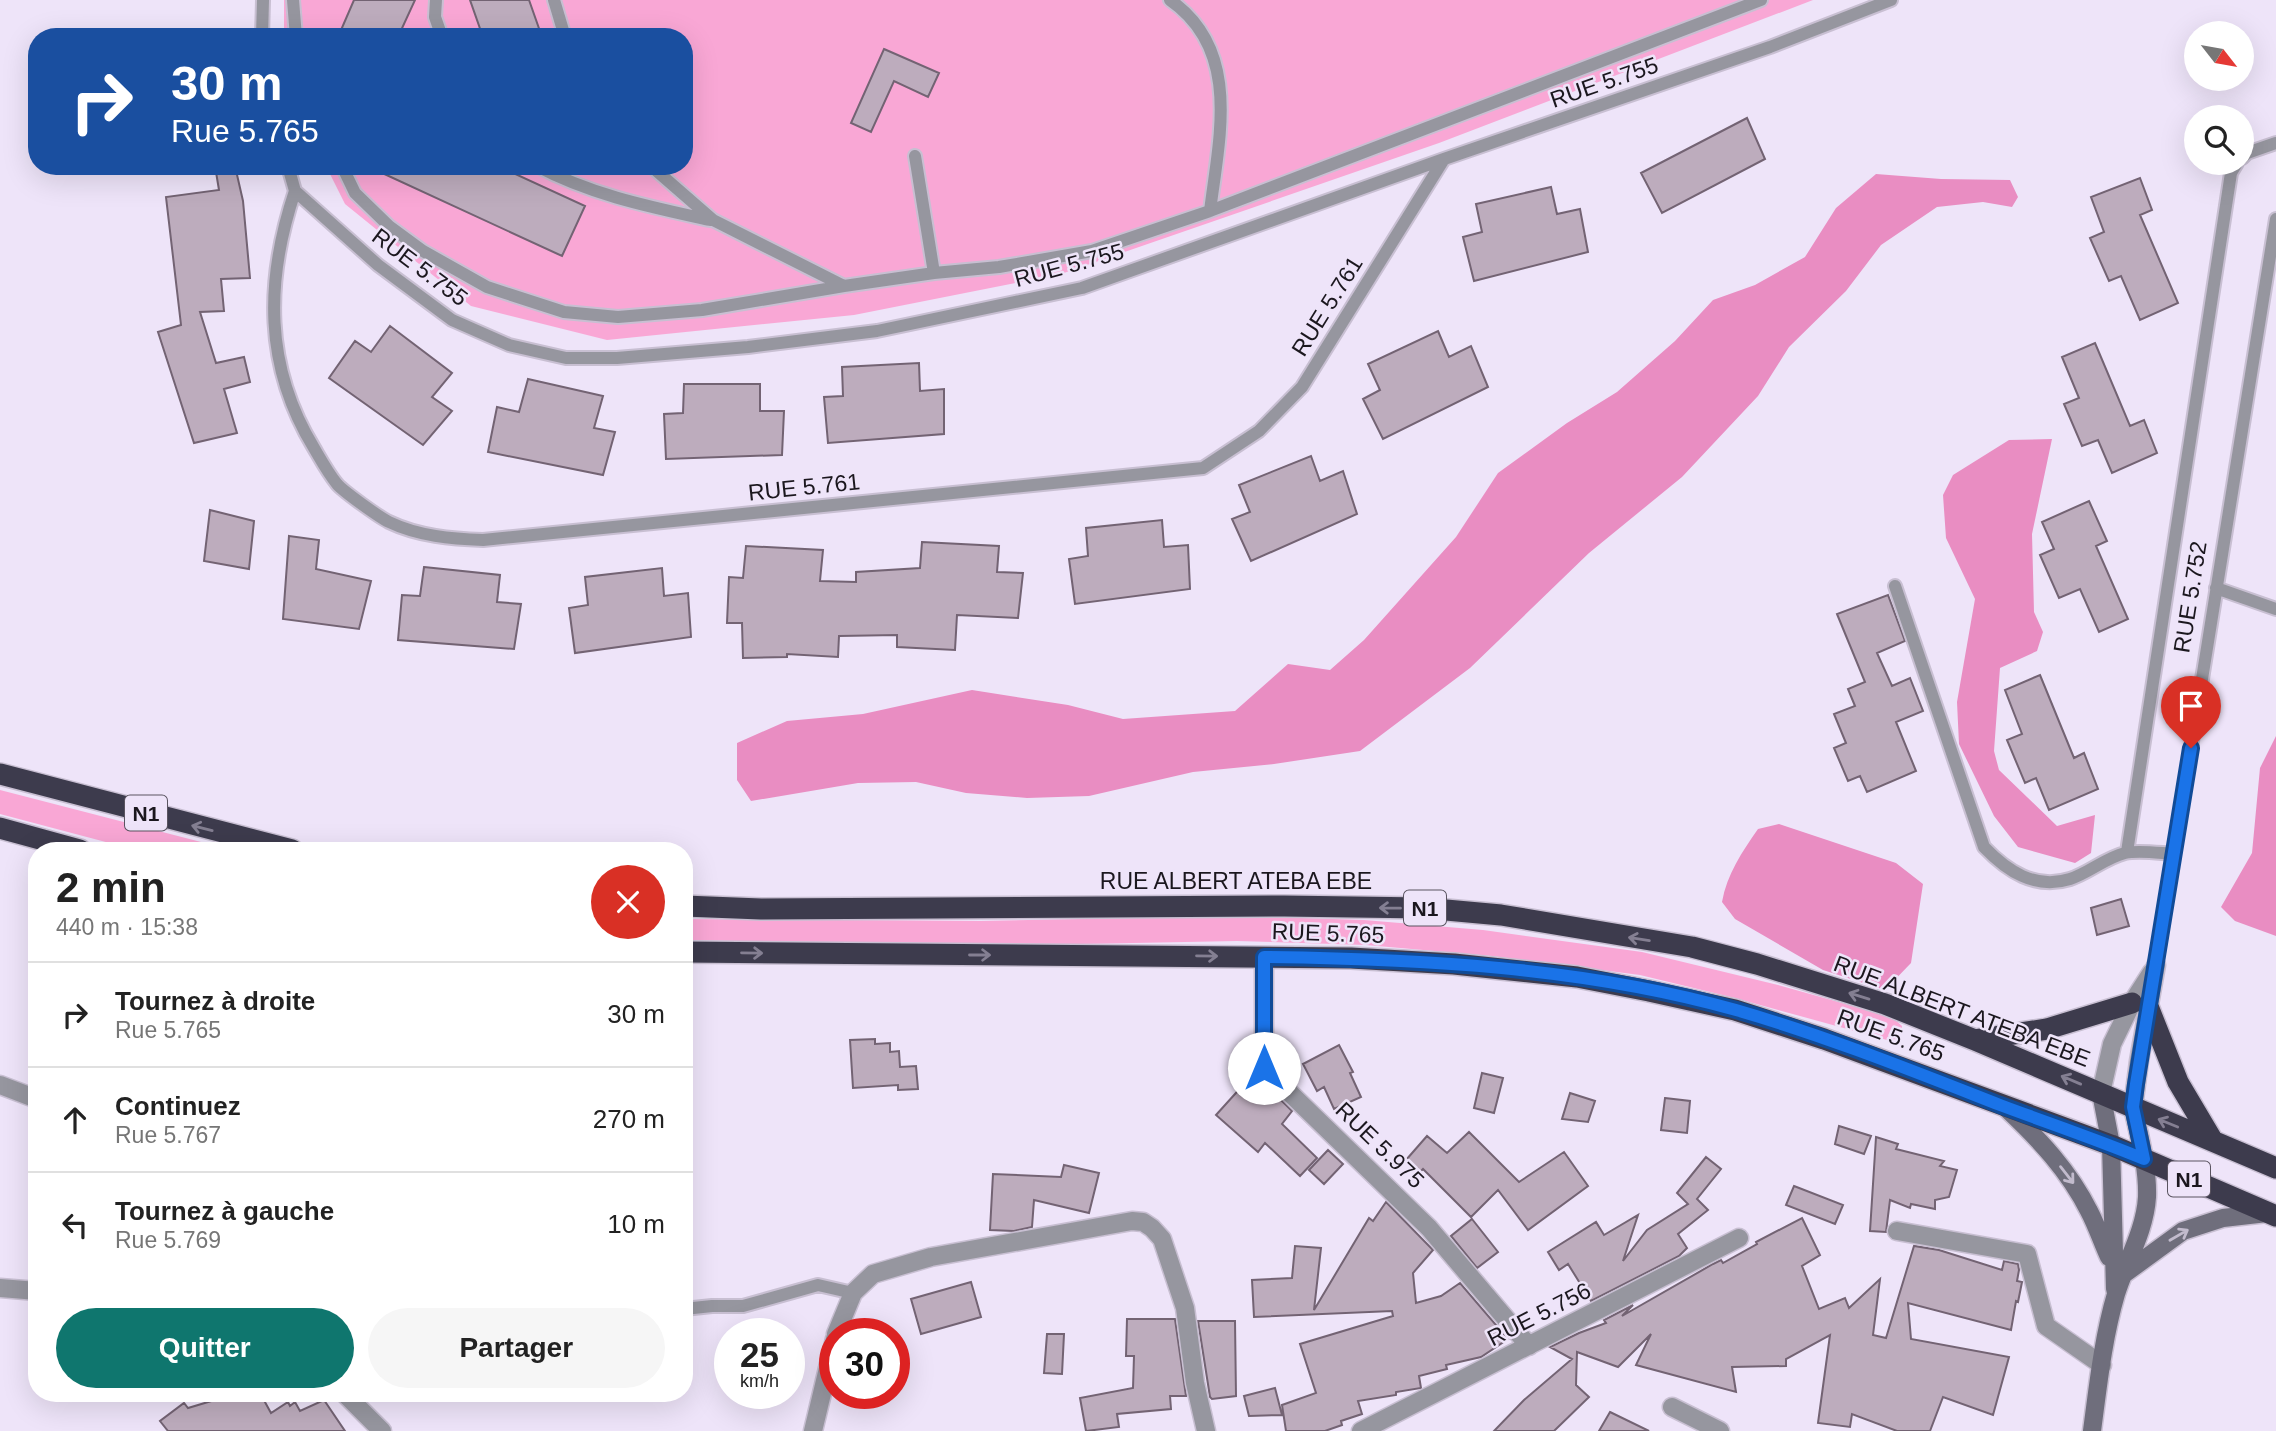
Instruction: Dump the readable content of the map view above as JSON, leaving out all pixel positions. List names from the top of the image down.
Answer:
{
  "streets": {
    "highway": ["N1", "RUE ALBERT ATEBA EBE", "RUE 5.765"],
    "street": ["RUE 5.975", "RUE 5.756"],
    "lane": ["RUE 5.755", "RUE 5.761", "RUE 5.752"]
  },
  "crossings": [
    ["RUE 5.755", "RUE 5.761"],
    ["N1", "RUE ALBERT ATEBA EBE"],
    ["N1", "RUE 5.765"],
    ["RUE 5.765", "RUE 5.975"],
    ["RUE 5.975", "RUE 5.756"]
  ],
  "one_way": ["RUE ALBERT ATEBA EBE", "RUE 5.765"],
  "north": "bottom right",
  "page": {
    "turn": ["30 m", "Rue 5.765"],
    "heading": ["2 min", "440 m · 15:38"],
    "list": [
      {
        "name": "Tournez à droite",
        "note": "Rue 5.765",
        "value": "30 m"
      },
      {
        "name": "Continuez",
        "note": "Rue 5.767",
        "value": "270 m"
      },
      {
        "name": "Tournez à gauche",
        "note": "Rue 5.769",
        "value": "10 m"
      }
    ],
    "buttons": ["Quitter", "Partager"],
    "speed": "25 km/h",
    "limit": "30"
  }
}
